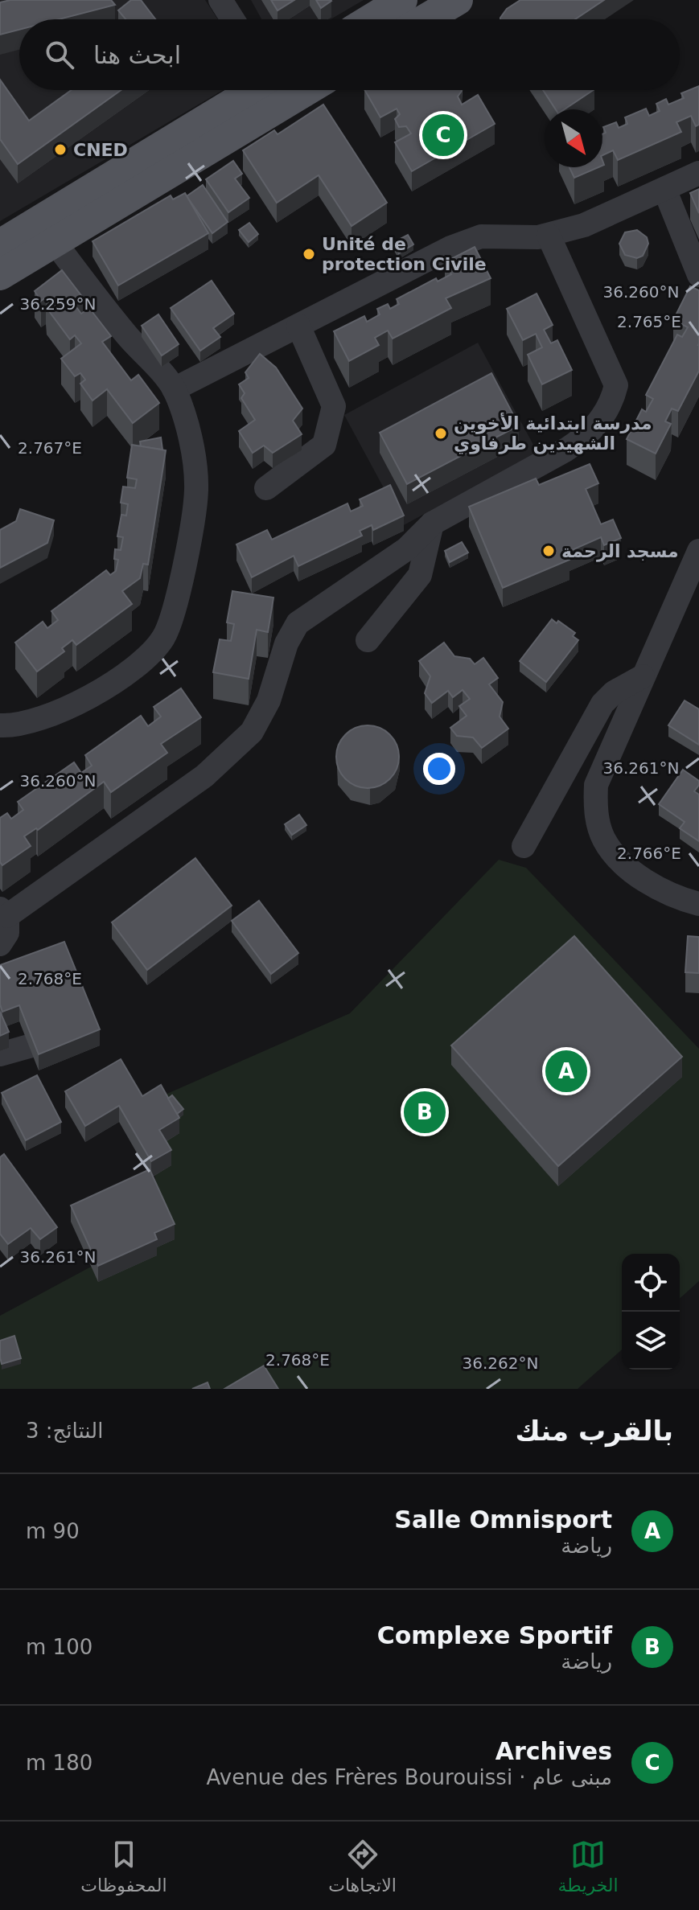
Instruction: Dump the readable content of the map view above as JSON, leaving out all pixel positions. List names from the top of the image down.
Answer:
{
  "places": [
    "CNED",
    "Unité de protection Civile",
    "مدرسة ابتدائية الأخوين الشهيدين طرفاوي",
    "مسجد الرحمة"
  ],
  "north": "bottom right",
  "page": {
    "search": "ابحث هنا",
    "pins": ["C", "A", "B"],
    "heading": ["بالقرب منك", "النتائج: 3"],
    "list": [
      {
        "mark": "A",
        "name": "Salle Omnisport",
        "note": "رياضة",
        "value": "90 m"
      },
      {
        "mark": "B",
        "name": "Complexe Sportif",
        "note": "رياضة",
        "value": "100 m"
      },
      {
        "mark": "C",
        "name": "Archives",
        "note": "مبنى عام · Avenue des Frères Bourouissi",
        "value": "180 m"
      }
    ],
    "nav": ["الخريطة", "الاتجاهات", "المحفوظات"]
  },
  "coordinates": [
    "36.260°N",
    "36.259°N",
    "2.765°E",
    "2.767°E",
    "36.261°N",
    "2.766°E",
    "2.768°E",
    "36.262°N"
  ]
}
